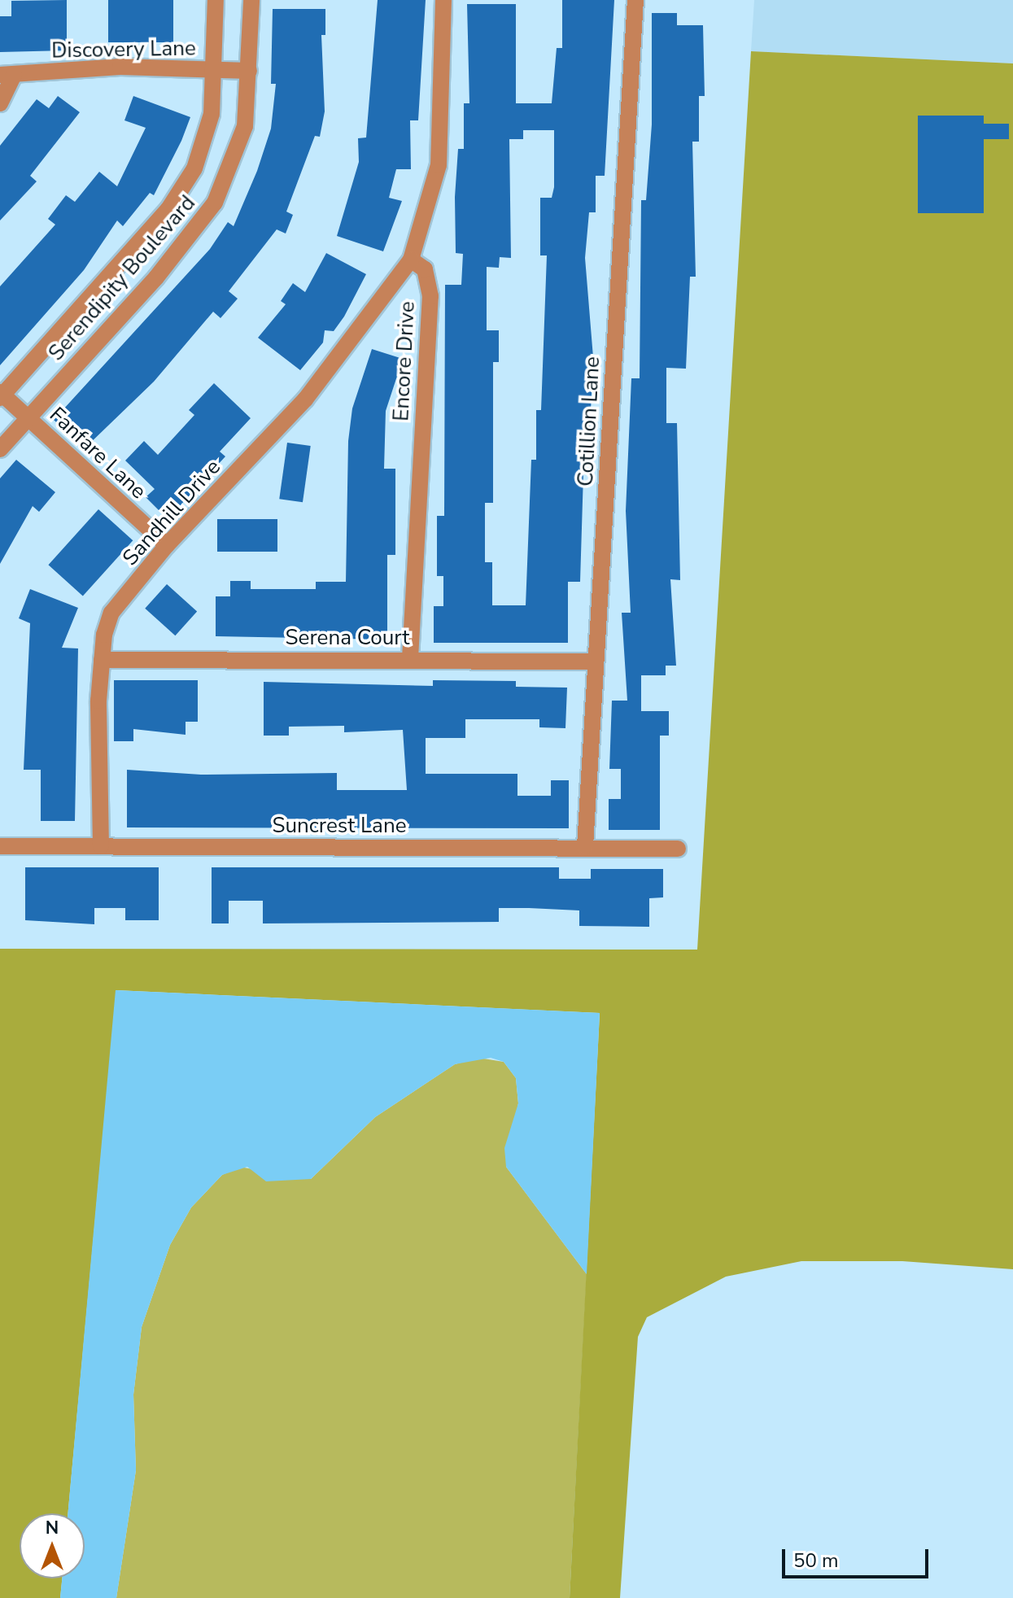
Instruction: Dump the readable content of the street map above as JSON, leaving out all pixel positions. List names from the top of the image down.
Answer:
{
  "streets": {
    "street": [
      "Discovery Lane",
      "Serendipity Boulevard",
      "Encore Drive",
      "Cotillion Lane",
      "Fanfare Lane",
      "Sandhill Drive",
      "Serena Court",
      "Suncrest Lane"
    ]
  },
  "crossings": [
    ["Discovery Lane", "Serendipity Boulevard"],
    ["Serendipity Boulevard", "Fanfare Lane"],
    ["Encore Drive", "Sandhill Drive"],
    ["Encore Drive", "Serena Court"],
    ["Cotillion Lane", "Serena Court"],
    ["Cotillion Lane", "Suncrest Lane"],
    ["Fanfare Lane", "Sandhill Drive"],
    ["Sandhill Drive", "Serena Court"],
    ["Sandhill Drive", "Suncrest Lane"]
  ],
  "scale_bar": "50 m",
  "north": "top"
}
